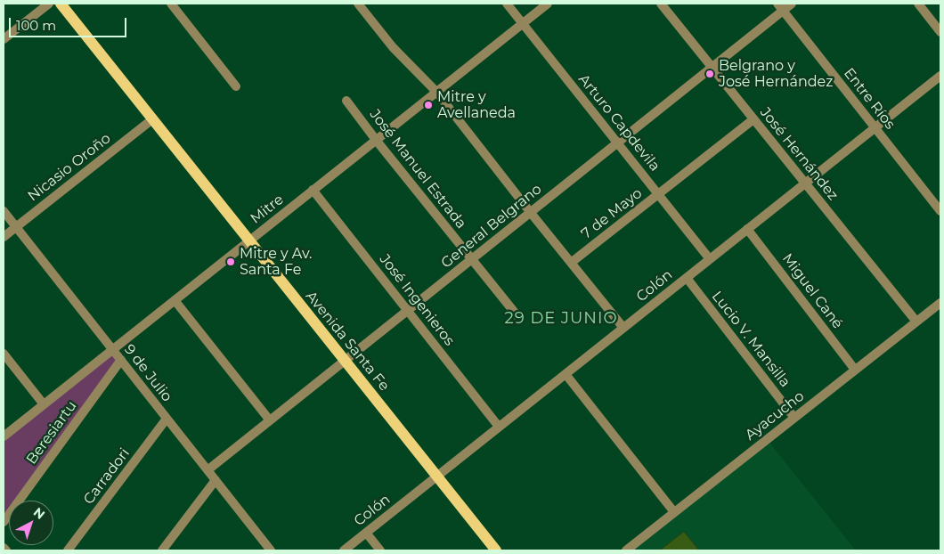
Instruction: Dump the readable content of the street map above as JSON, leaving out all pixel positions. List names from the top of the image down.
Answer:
{
  "streets": {
    "main road": ["Avenida Santa Fe"],
    "street": [
      "Entre Ríos",
      "Arturo Capdevila",
      "José Hernández",
      "Nicasio Oroño",
      "José Manuel Estrada",
      "Mitre",
      "7 de Mayo",
      "General Belgrano",
      "Colón",
      "Miguel Cané",
      "José Ingenieros",
      "Lucio V. Mansilla",
      "9 de Julio",
      "Ayacucho",
      "Beresiartu",
      "Carradori"
    ]
  },
  "crossings": [
    ["Entre Ríos", "General Belgrano"],
    ["Entre Ríos", "Colón"],
    ["Arturo Capdevila", "Mitre"],
    ["Arturo Capdevila", "7 de Mayo"],
    ["Arturo Capdevila", "General Belgrano"],
    ["Arturo Capdevila", "Colón"],
    ["José Hernández", "7 de Mayo"],
    ["José Hernández", "General Belgrano"],
    ["José Hernández", "Colón"],
    ["José Hernández", "Ayacucho"],
    ["Nicasio Oroño", "Avenida Santa Fe"],
    ["Nicasio Oroño", "9 de Julio"],
    ["José Manuel Estrada", "Mitre"],
    ["José Manuel Estrada", "General Belgrano"],
    ["Mitre", "José Ingenieros"],
    ["Mitre", "Avenida Santa Fe"],
    ["Mitre", "9 de Julio"],
    ["General Belgrano", "José Ingenieros"],
    ["General Belgrano", "Avenida Santa Fe"],
    ["General Belgrano", "9 de Julio"],
    ["Colón", "Miguel Cané"],
    ["Colón", "José Ingenieros"],
    ["Colón", "Lucio V. Mansilla"],
    ["Colón", "Avenida Santa Fe"],
    ["Miguel Cané", "Ayacucho"],
    ["Lucio V. Mansilla", "Ayacucho"],
    ["9 de Julio", "Beresiartu"],
    ["9 de Julio", "Carradori"]
  ],
  "districts": ["29 DE JUNIO"],
  "places": ["Belgrano y José Hernández", "Mitre y Avellaneda", "Mitre y Av. Santa Fe"],
  "scale_bar": "100 m",
  "north": "top right"
}
